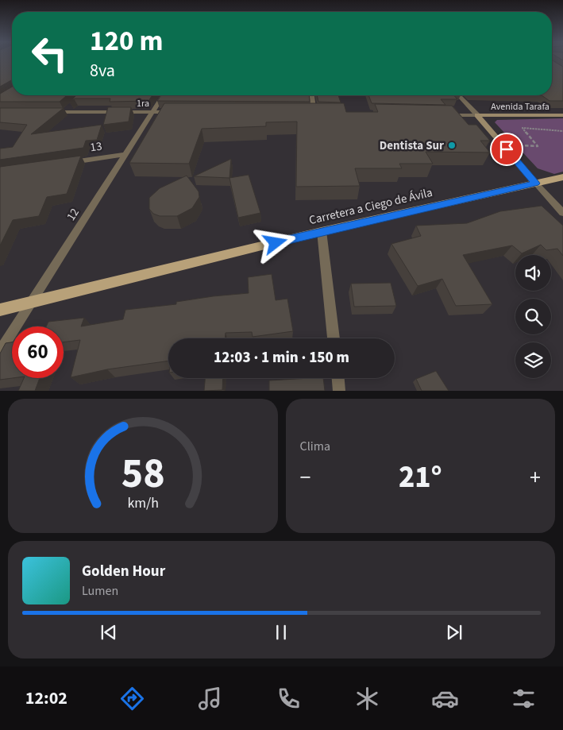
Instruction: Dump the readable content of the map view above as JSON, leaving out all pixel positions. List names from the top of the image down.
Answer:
{
  "streets": {
    "main road": ["Carretera a Ciego de Ávila"],
    "street": [
      "1ra",
      "Avenida Tarafa",
      "13",
      "12"
    ]
  },
  "crossings": [
    ["1ra", "12"],
    ["13", "12"],
    ["Carretera a Ciego de Ávila", "12"]
  ],
  "places": ["Dentista Sur"],
  "page": {
    "turn": ["120 m", "8va"],
    "limit": "60",
    "trip": "12:03 · 1 min · 150 m",
    "tile": "Clima",
    "heat": ["−", "21°", "+"],
    "song": ["Golden Hour", "Lumen"],
    "tabs": "12:02",
    "gauge": ["58", "km/h"]
  }
}
